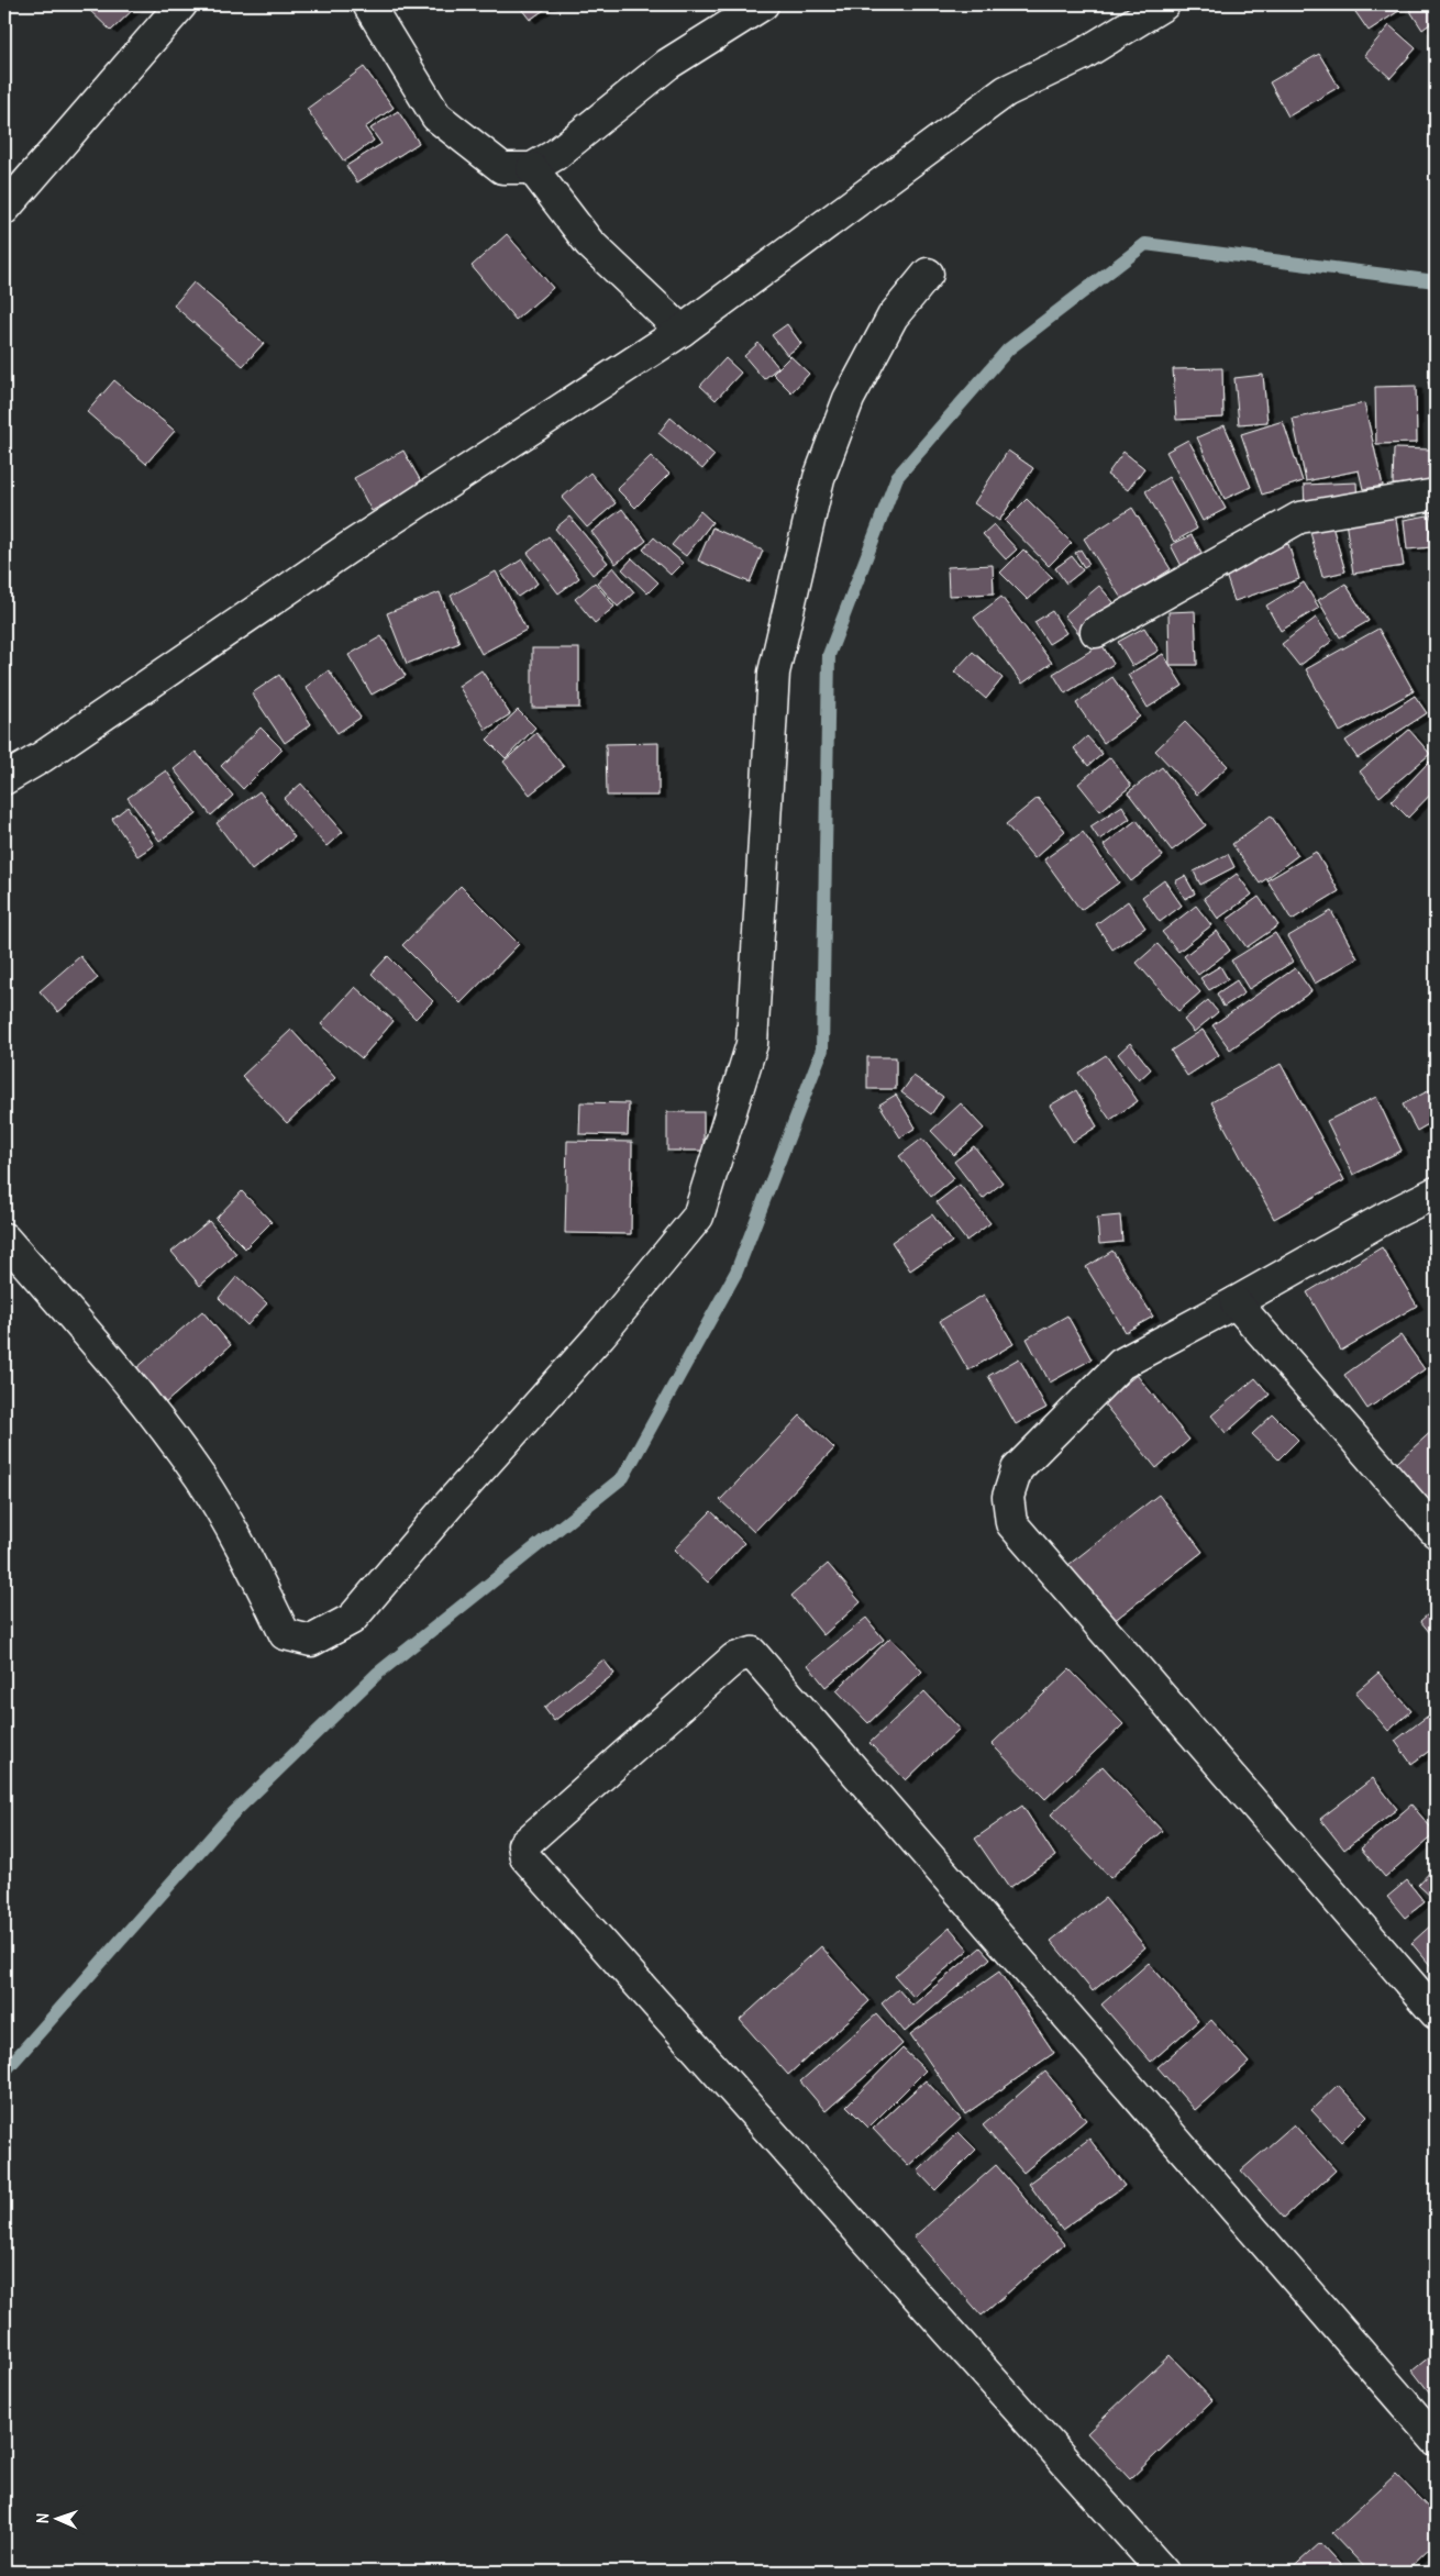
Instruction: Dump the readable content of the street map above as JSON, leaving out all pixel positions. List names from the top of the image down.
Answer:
{
  "north": "left"
}
